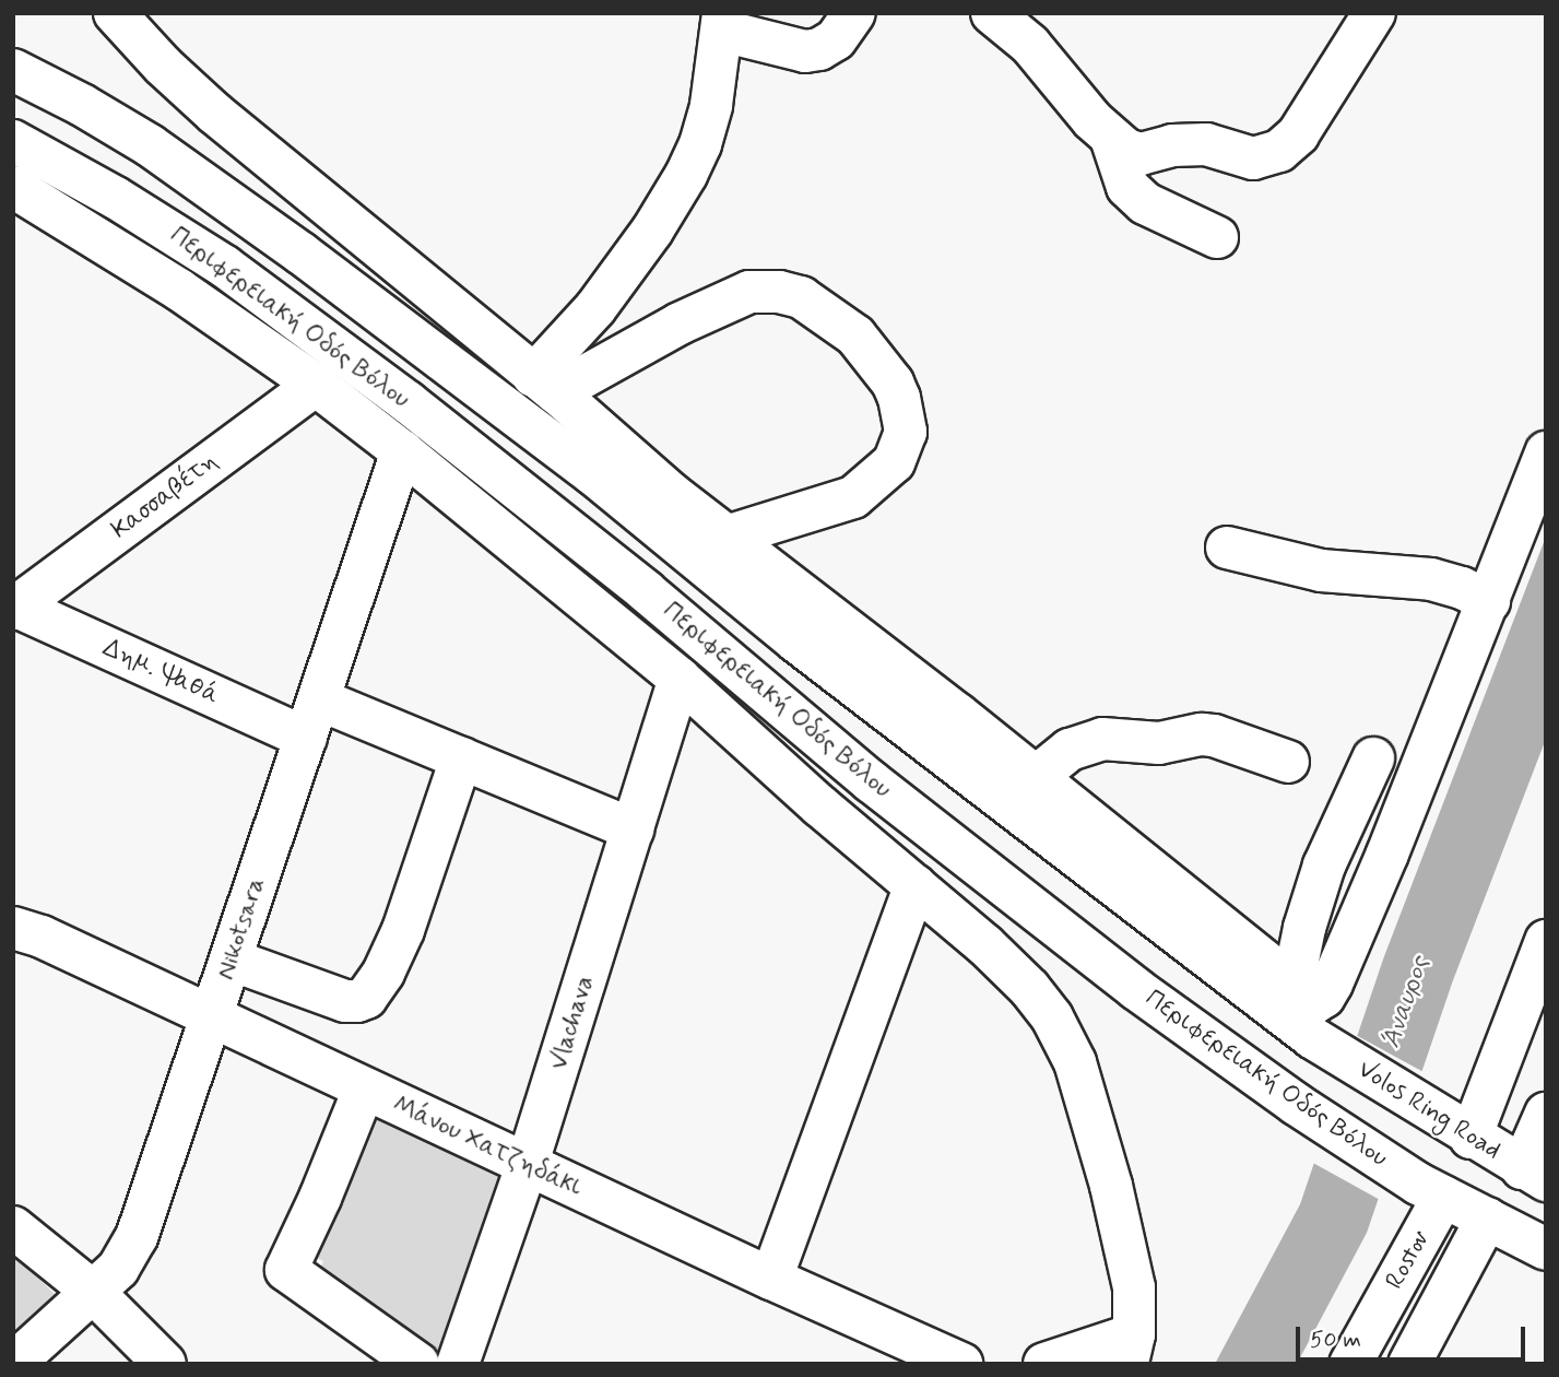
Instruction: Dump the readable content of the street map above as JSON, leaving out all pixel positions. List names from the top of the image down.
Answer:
{
  "streets": {
    "street": [
      "Περιφερειακή Οδός Βόλου",
      "Κασσαβέτη",
      "Δημ. Ψαθά",
      "Nikotsara",
      "Vlachava",
      "Volos Ring Road",
      "Μάνου Χατζηδάκι",
      "Rostov"
    ]
  },
  "crossings": [
    ["Περιφερειακή Οδός Βόλου", "Rostov"],
    ["Κασσαβέτη", "Δημ. Ψαθά"],
    ["Δημ. Ψαθά", "Nikotsara"],
    ["Δημ. Ψαθά", "Vlachava"],
    ["Nikotsara", "Μάνου Χατζηδάκι"],
    ["Vlachava", "Μάνου Χατζηδάκι"]
  ],
  "water": ["Άναυρος"],
  "scale_bar": "50 m"
}
